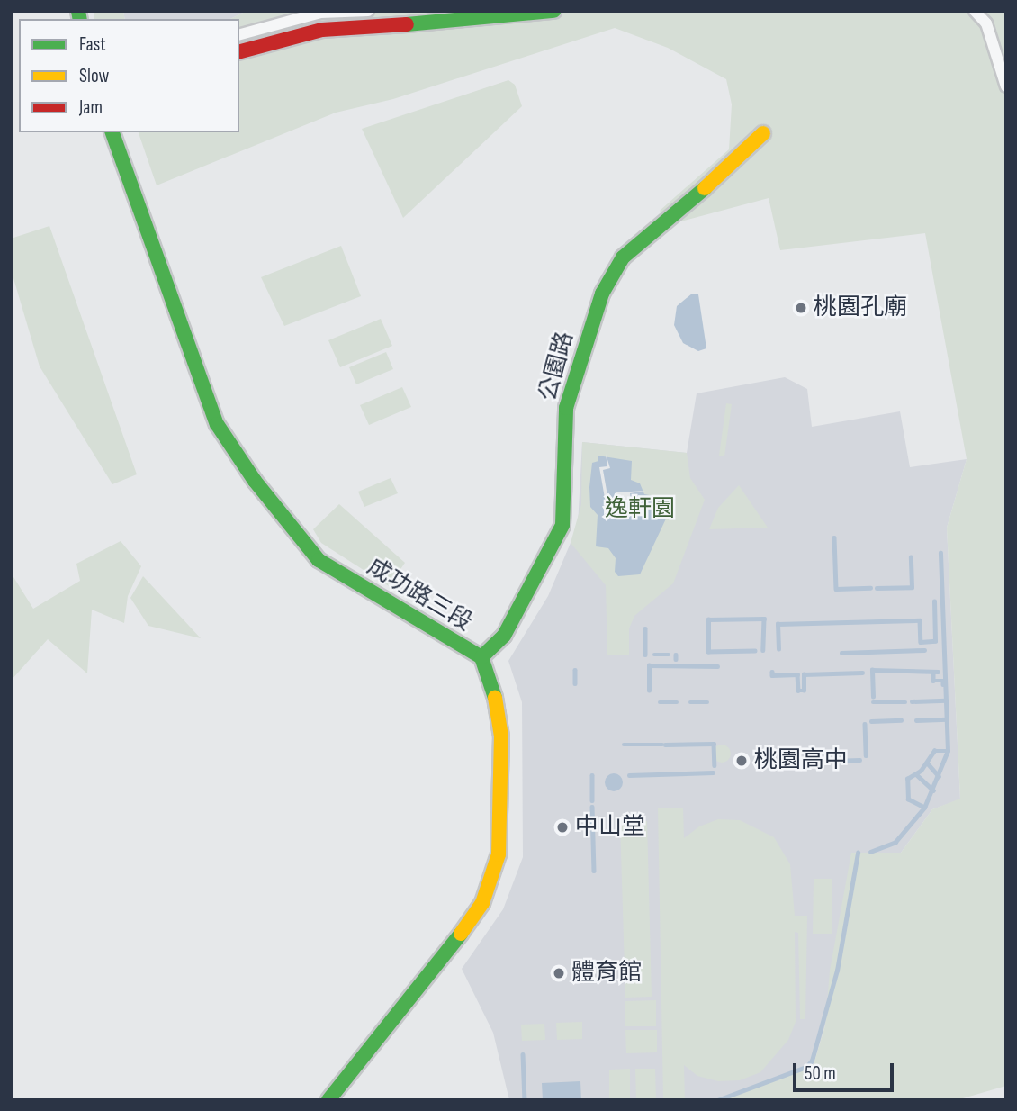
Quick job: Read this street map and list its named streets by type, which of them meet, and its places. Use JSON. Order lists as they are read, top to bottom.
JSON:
{
  "streets": {
    "street": ["公園路", "成功路三段"]
  },
  "crossings": [
    ["公園路", "成功路三段"]
  ],
  "parks": ["逸軒園"],
  "places": [
    "桃園孔廟",
    "桃園高中",
    "中山堂",
    "體育館"
  ],
  "legend": ["Fast", "Slow", "Jam"],
  "scale_bar": "50 m"
}
